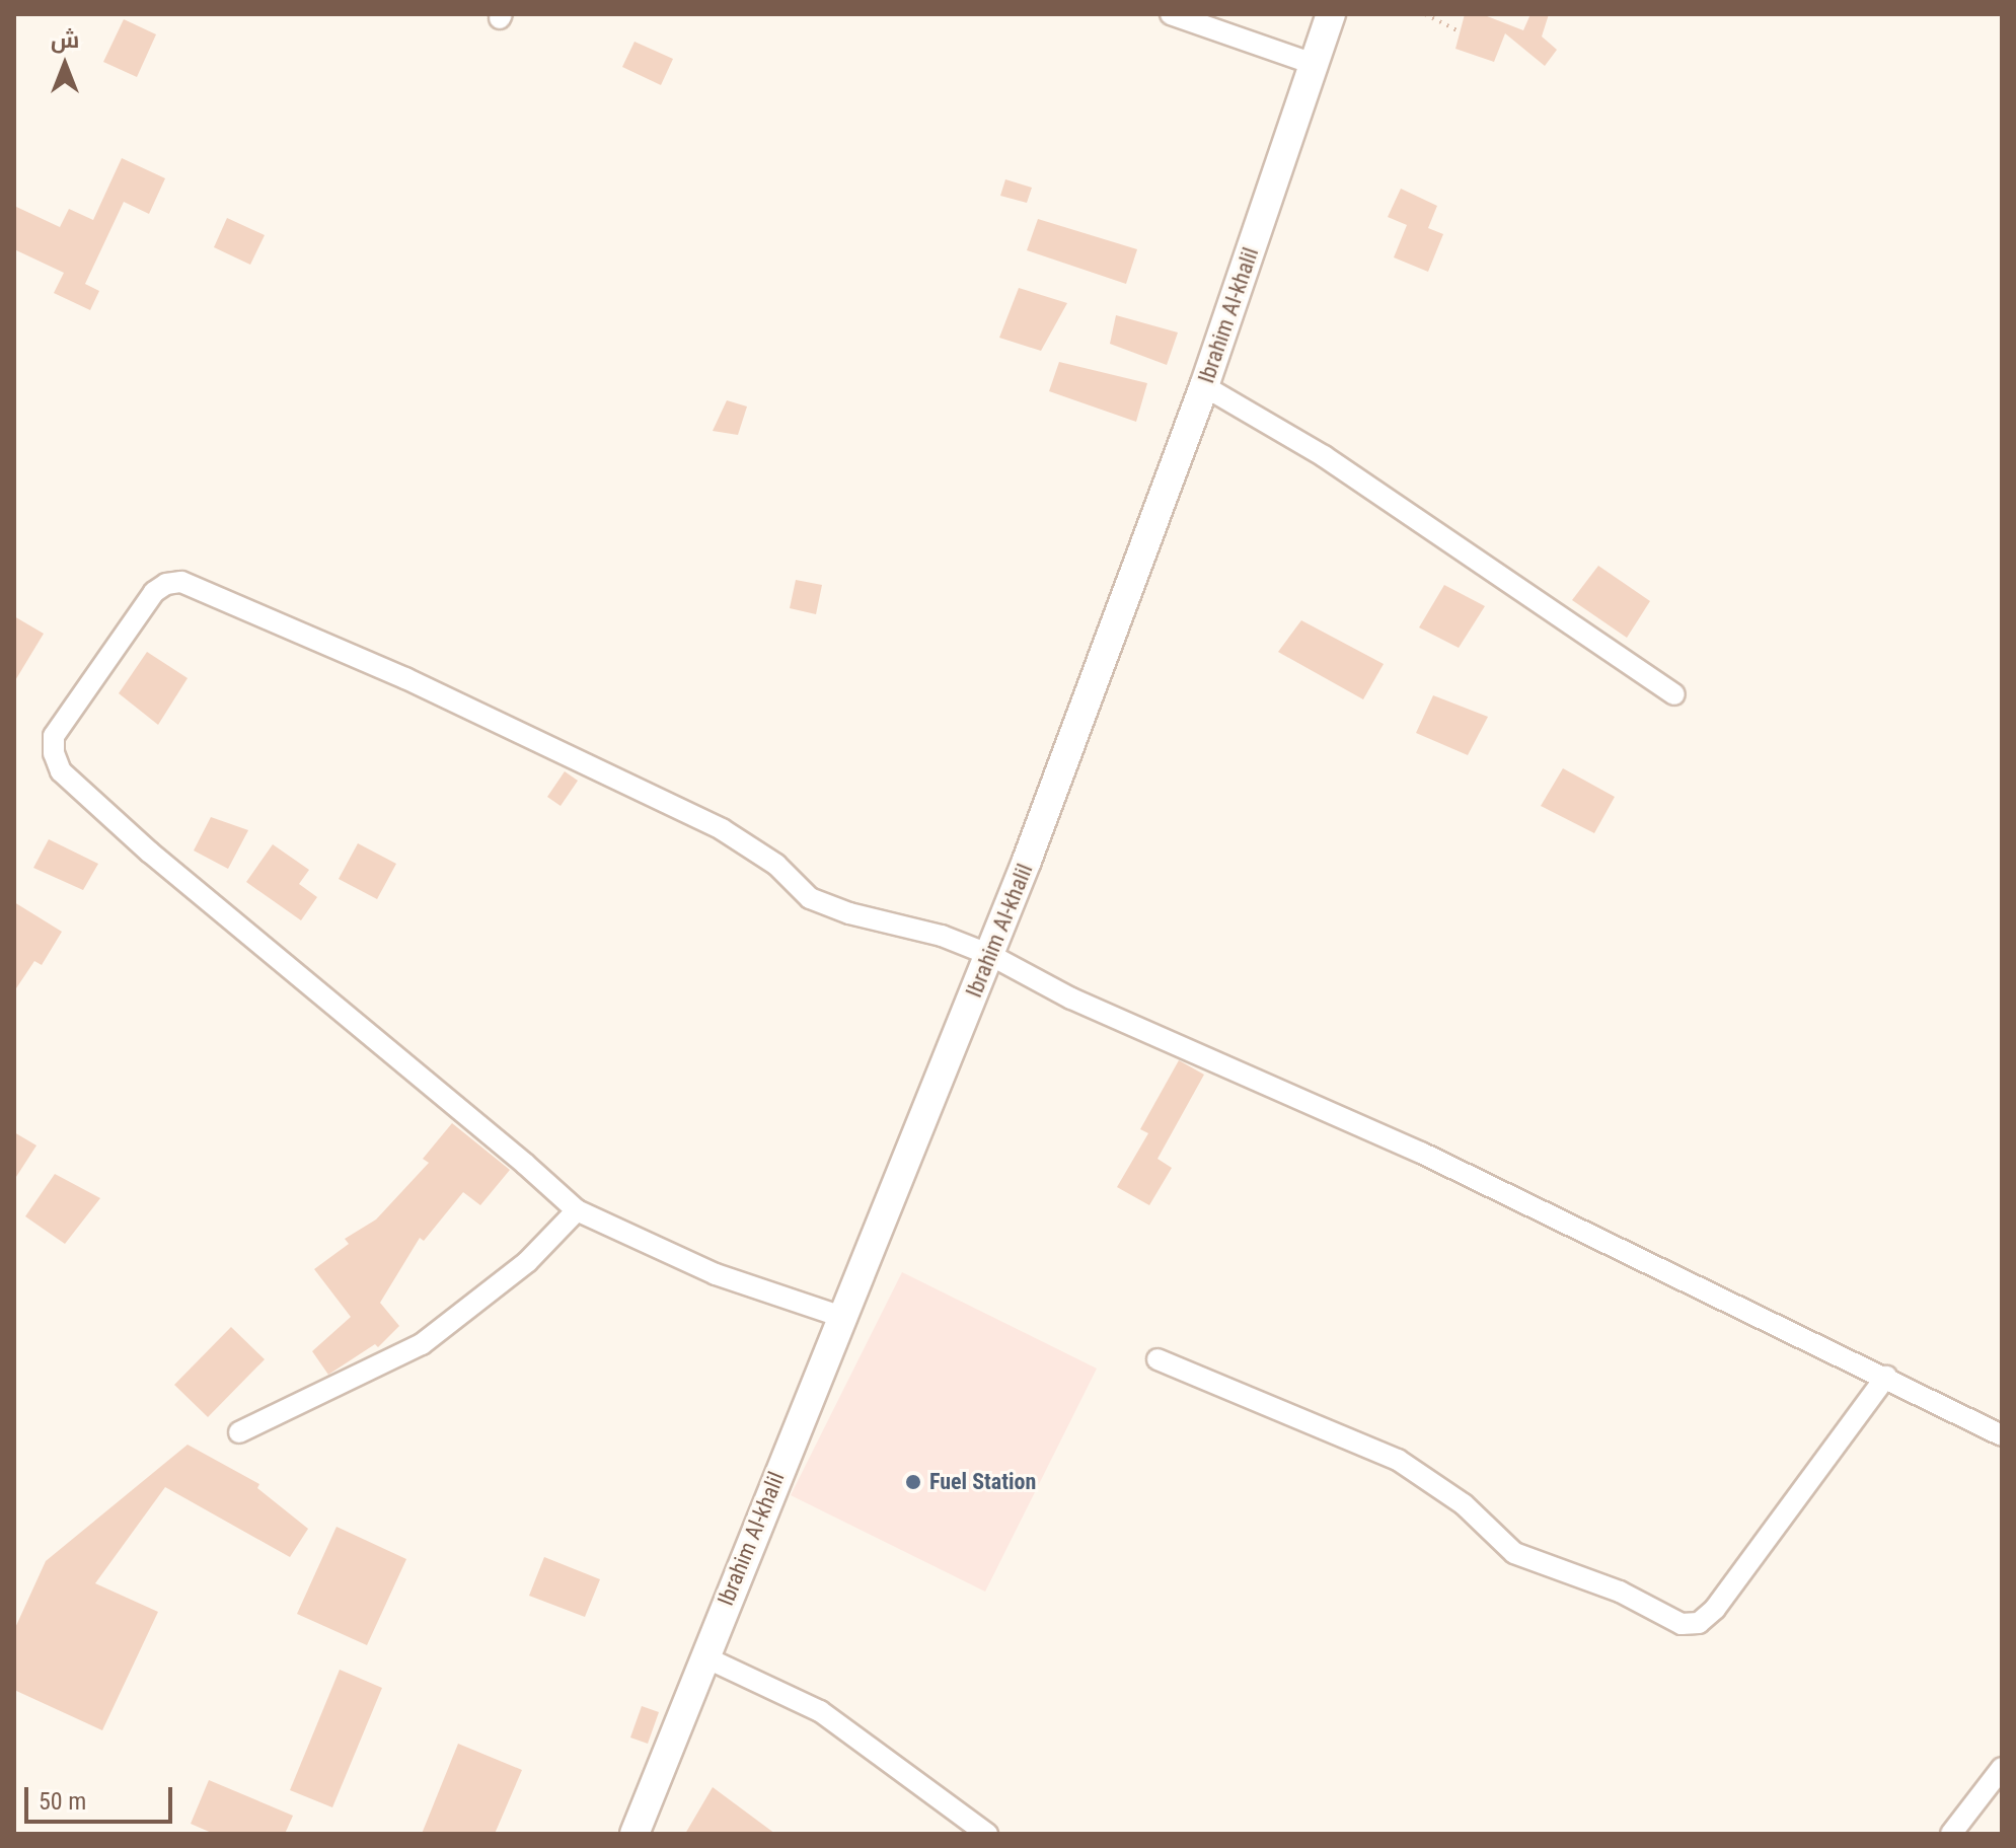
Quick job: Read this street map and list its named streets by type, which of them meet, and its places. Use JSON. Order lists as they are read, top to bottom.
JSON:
{
  "streets": {
    "street": ["Ibrahim Al-khalil"]
  },
  "places": ["Fuel Station"],
  "scale_bar": "50 m",
  "north": "top"
}
